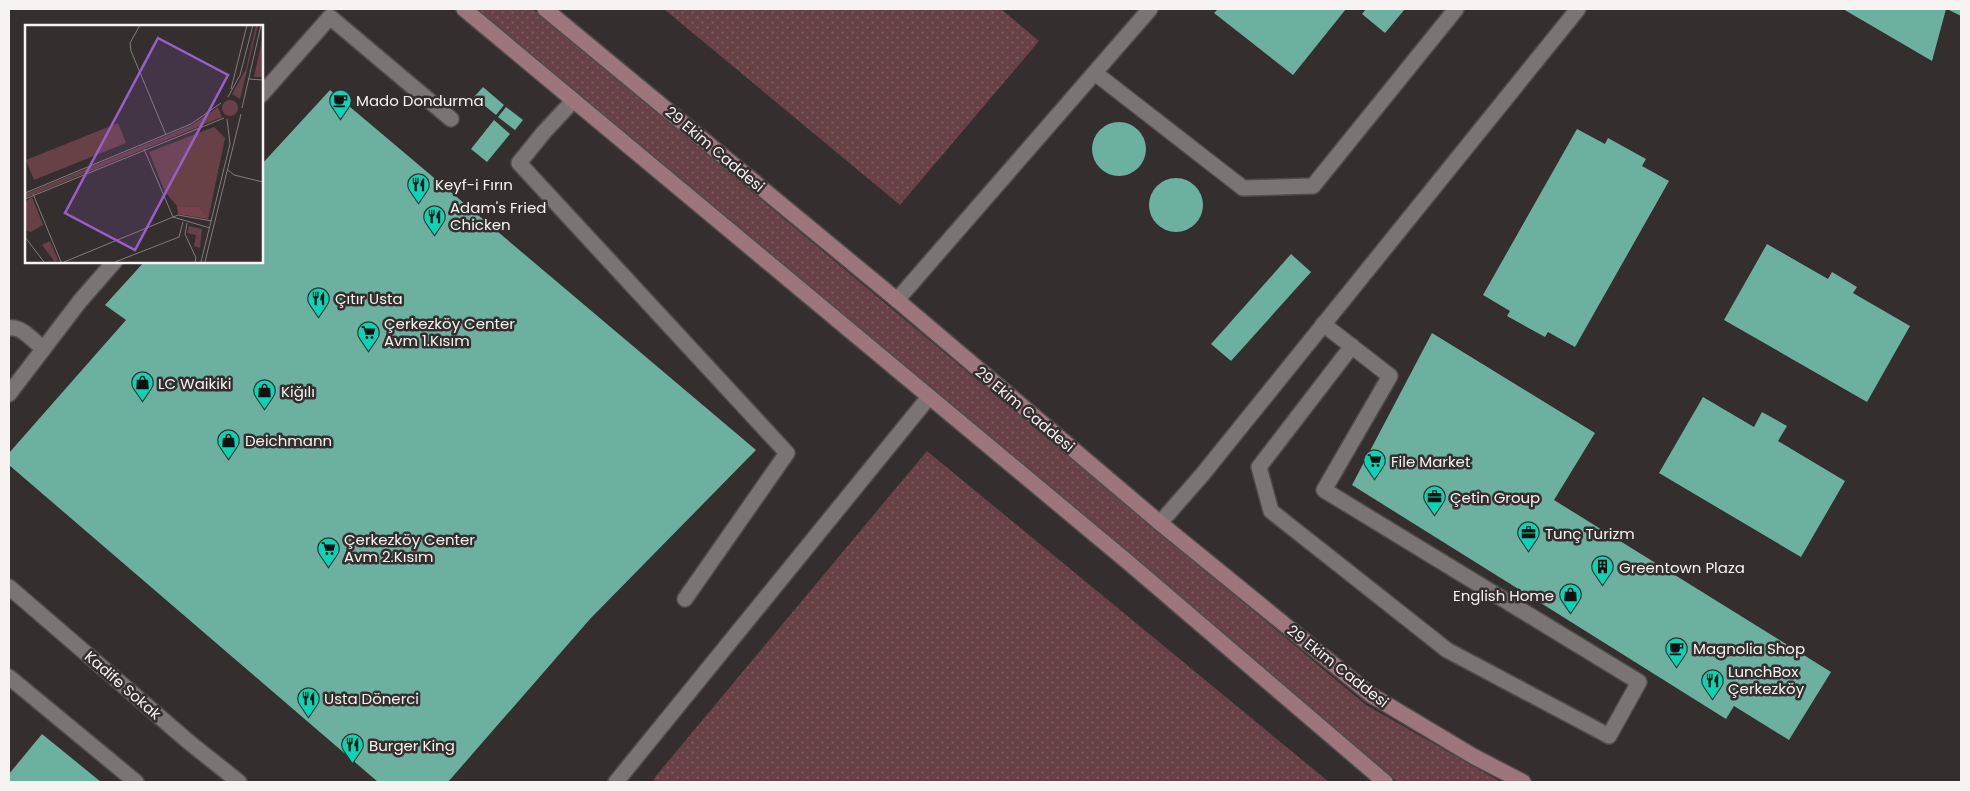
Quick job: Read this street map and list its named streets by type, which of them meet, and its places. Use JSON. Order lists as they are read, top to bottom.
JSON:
{
  "streets": {
    "main road": ["29 Ekim Caddesi"],
    "street": ["Kadife Sokak"]
  },
  "places": {
    "cafe": ["Mado Dondurma", "Magnolia Shop"],
    "restaurant": [
      "Keyf-i Fırın",
      "Adam's Fried Chicken",
      "Çıtır Usta",
      "LunchBox Çerkezköy",
      "Usta Dönerci",
      "Burger King"
    ],
    "supermarket": ["Çerkezköy Center Avm 1.Kısım", "File Market", "Çerkezköy Center Avm 2.Kısım"],
    "shop": [
      "LC Waikiki",
      "Kiğılı",
      "Deichmann",
      "English Home"
    ],
    "office": ["Çetin Group", "Tunç Turizm"],
    "building": ["Greentown Plaza"]
  }
}
